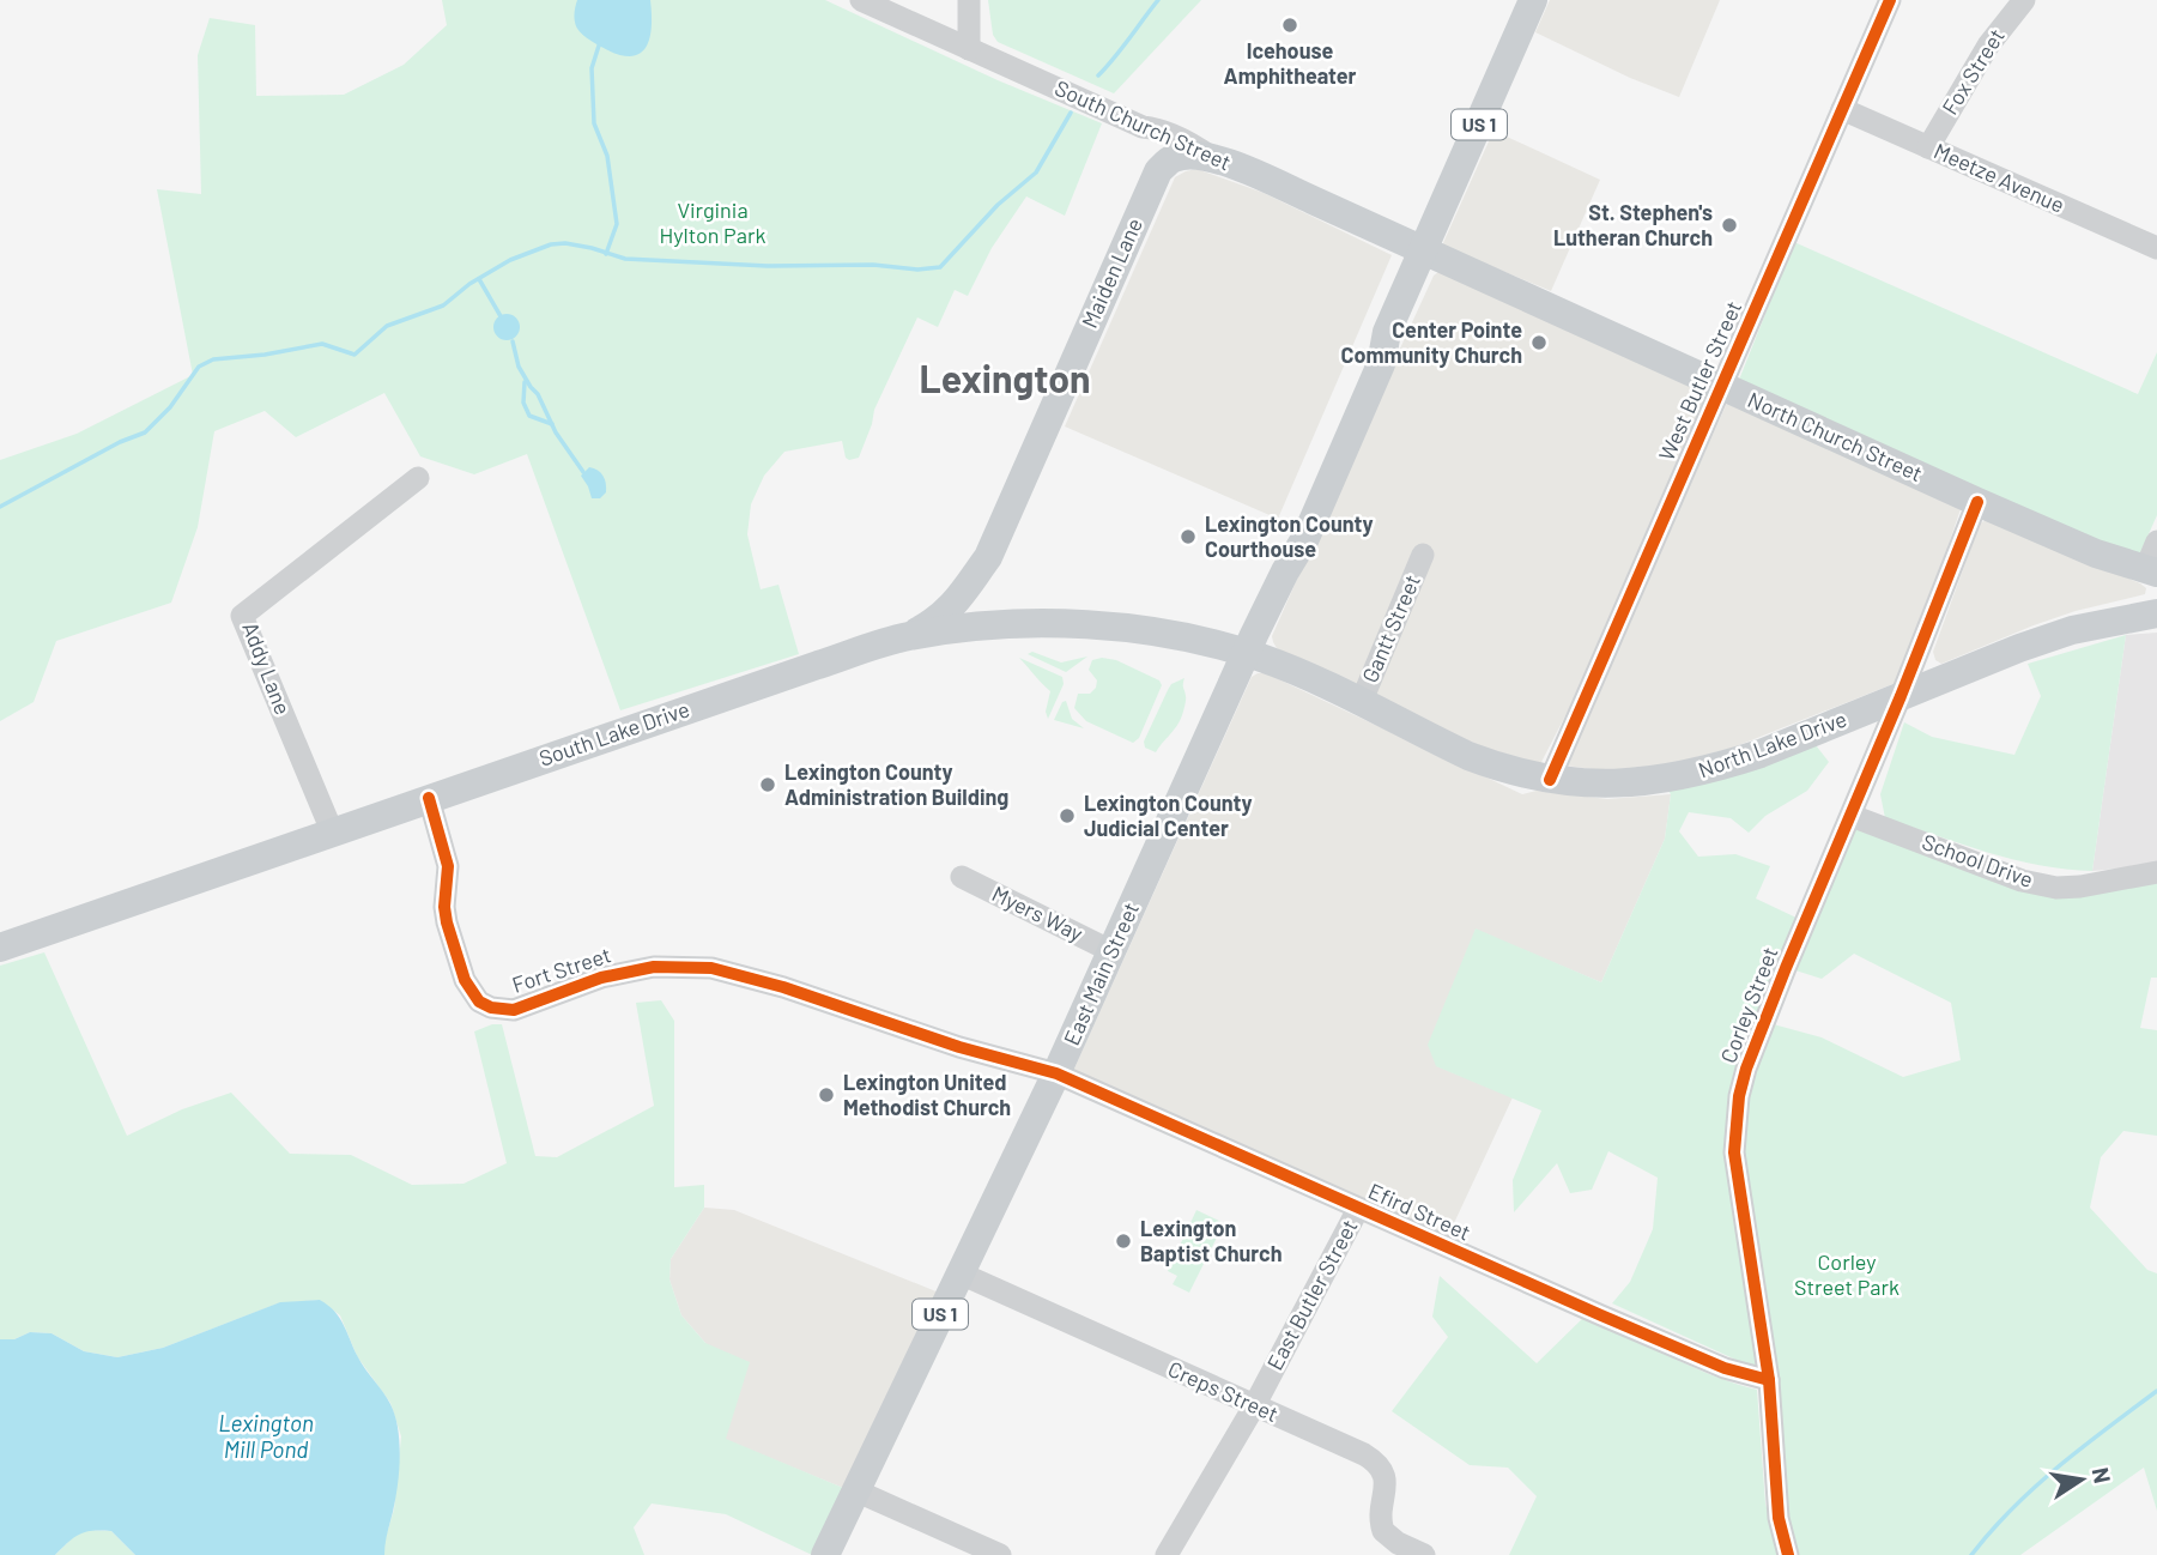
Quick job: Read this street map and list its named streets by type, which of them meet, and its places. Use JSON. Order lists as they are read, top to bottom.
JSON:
{
  "streets": {
    "main road": [
      "US 1",
      "South Church Street",
      "Maiden Lane",
      "North Church Street",
      "South Lake Drive",
      "North Lake Drive",
      "East Main Street"
    ],
    "street": [
      "Fox Street",
      "Meetze Avenue",
      "West Butler Street",
      "Gantt Street",
      "Addy Lane",
      "School Drive",
      "Myers Way",
      "Fort Street",
      "Corley Street",
      "Efird Street",
      "East Butler Street",
      "Creps Street"
    ]
  },
  "crossings": [
    ["Fox Street", "Meetze Avenue"],
    ["US 1", "South Church Street"],
    ["US 1", "North Church Street"],
    ["US 1", "East Main Street"],
    ["South Church Street", "North Church Street"],
    ["South Church Street", "East Main Street"],
    ["Meetze Avenue", "West Butler Street"],
    ["Maiden Lane", "South Lake Drive"],
    ["West Butler Street", "North Church Street"],
    ["West Butler Street", "North Lake Drive"],
    ["North Church Street", "East Main Street"],
    ["North Church Street", "Corley Street"],
    ["Gantt Street", "North Lake Drive"],
    ["Addy Lane", "South Lake Drive"],
    ["South Lake Drive", "North Lake Drive"],
    ["South Lake Drive", "Fort Street"],
    ["South Lake Drive", "East Main Street"],
    ["North Lake Drive", "East Main Street"],
    ["North Lake Drive", "Corley Street"],
    ["School Drive", "Corley Street"],
    ["Myers Way", "East Main Street"],
    ["Fort Street", "East Main Street"],
    ["Fort Street", "Efird Street"],
    ["East Main Street", "Efird Street"],
    ["East Main Street", "Creps Street"],
    ["Corley Street", "Efird Street"],
    ["Efird Street", "East Butler Street"],
    ["East Butler Street", "Creps Street"]
  ],
  "districts": ["Lexington"],
  "water": ["Lexington Mill Pond"],
  "parks": ["Virginia Hylton Park", "Corley Street Park"],
  "places": [
    "Icehouse Amphitheater",
    "St. Stephen's Lutheran Church",
    "Center Pointe Community Church",
    "Lexington County Courthouse",
    "Lexington County Administration Building",
    "Lexington County Judicial Center",
    "Lexington United Methodist Church",
    "Lexington Baptist Church"
  ],
  "north": "right"
}
